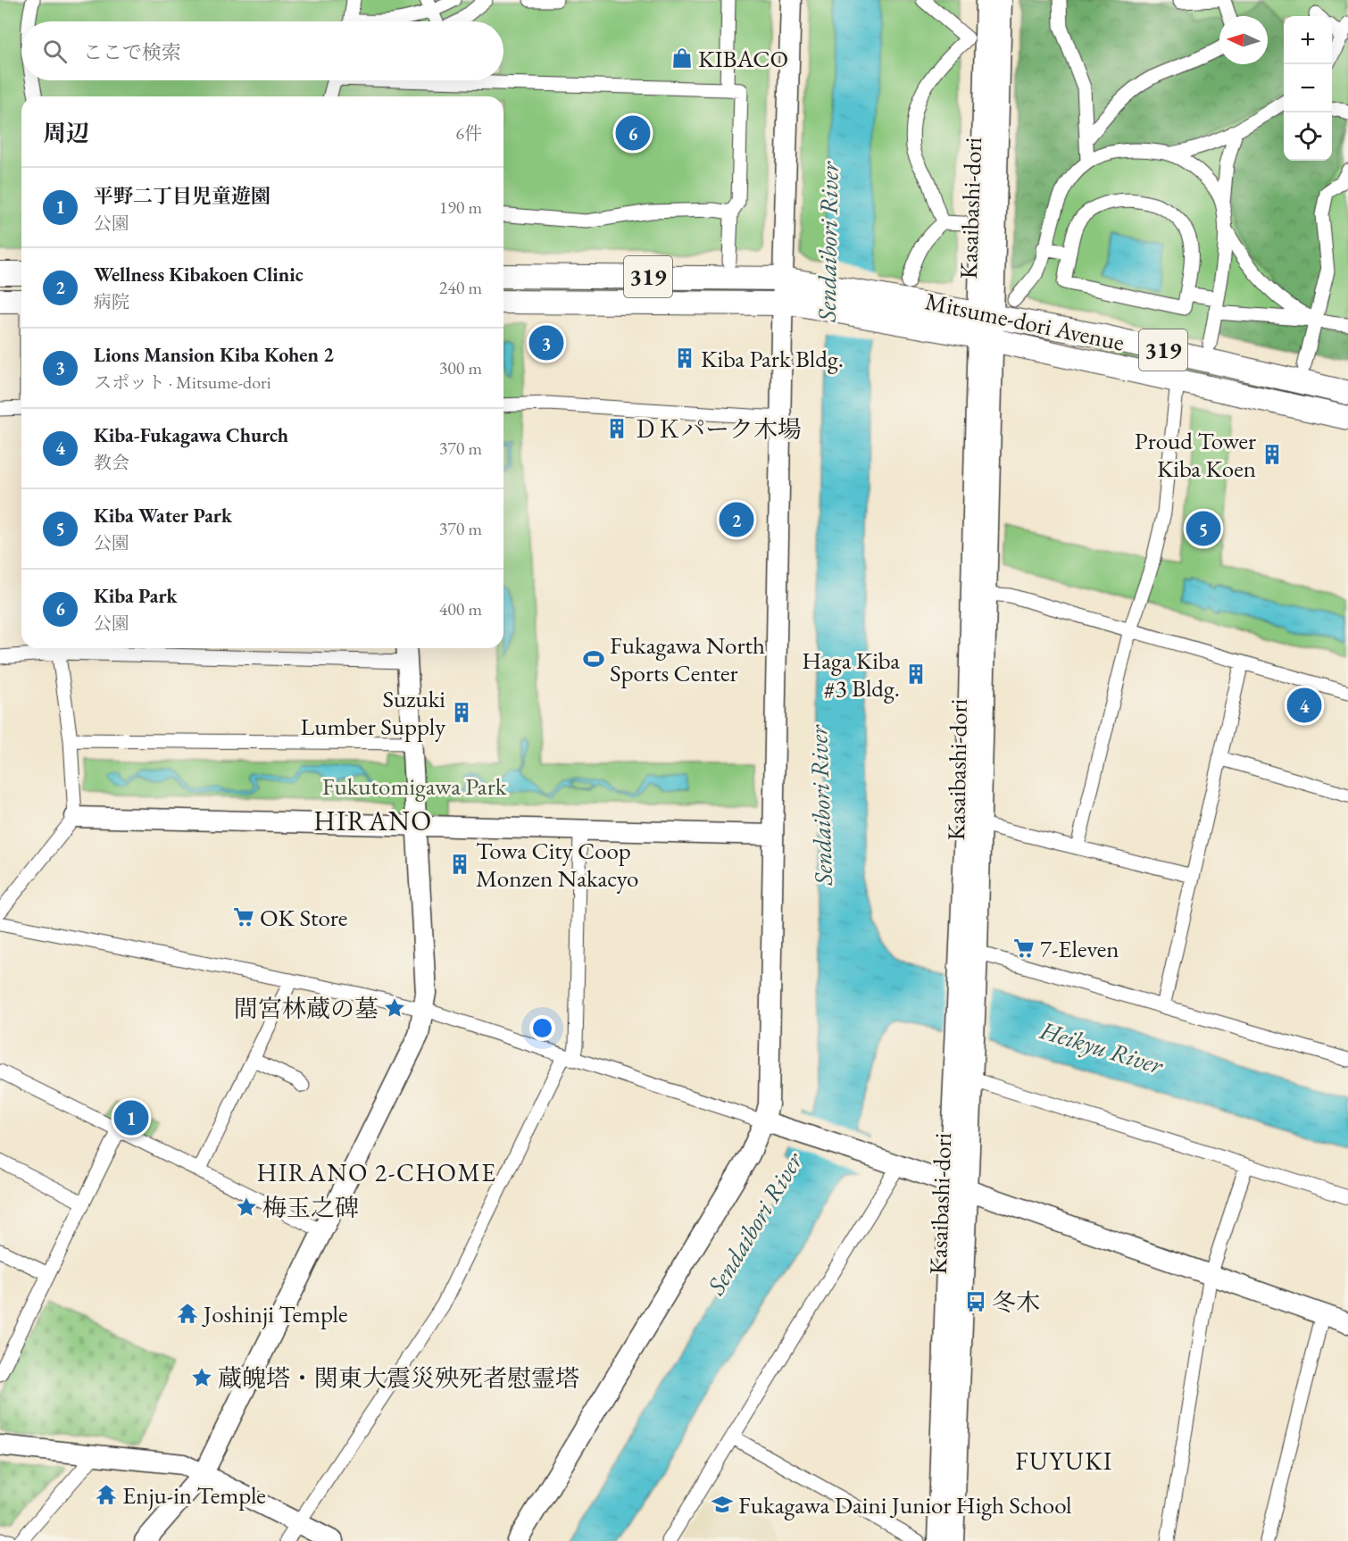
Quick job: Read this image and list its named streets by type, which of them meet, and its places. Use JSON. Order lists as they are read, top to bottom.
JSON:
{
  "streets": {
    "main road": ["319", "Mitsume-dori Avenue"],
    "street": ["Kasaibashi-dori"]
  },
  "crossings": [
    ["Kasaibashi-dori", "Mitsume-dori Avenue"],
    ["319", "Mitsume-dori Avenue"]
  ],
  "districts": ["HIRANO", "HIRANO 2-CHOME", "FUYUKI"],
  "water": ["Sendaibori River", "Heikyu River"],
  "parks": ["Fukutomigawa Park"],
  "places": {
    "shop": ["KIBACO"],
    "building": [
      "Kiba Park Bldg.",
      "ＤＫパーク木場",
      "Proud Tower Kiba Koen",
      "Haga Kiba #3 Bldg.",
      "Suzuki Lumber Supply",
      "Towa City Coop Monzen Nakacyo"
    ],
    "sports": ["Fukagawa North Sports Center"],
    "supermarket": ["OK Store", "7-Eleven"],
    "place": ["間宮林蔵の墓", "梅玉之碑", "蔵魄塔・関東大震災殃死者慰霊塔"],
    "bus stop": ["冬木"],
    "temple": ["Joshinji Temple", "Enju-in Temple"],
    "school or university": ["Fukagawa Daini Junior High School"]
  },
  "north": "left",
  "page": {
    "map_buttons": ["+", "−"],
    "search": "ここで検索",
    "heading": ["周辺", "6件"],
    "pins": [
      "6",
      "3",
      "2",
      "5",
      "4",
      "1"
    ],
    "list": [
      {
        "mark": "1",
        "name": "平野二丁目児童遊園",
        "note": "公園",
        "value": "190 m"
      },
      {
        "mark": "2",
        "name": "Wellness Kibakoen Clinic",
        "note": "病院",
        "value": "240 m"
      },
      {
        "mark": "3",
        "name": "Lions Mansion Kiba Kohen 2",
        "note": "スポット · Mitsume-dori",
        "value": "300 m"
      },
      {
        "mark": "4",
        "name": "Kiba-Fukagawa Church",
        "note": "教会",
        "value": "370 m"
      },
      {
        "mark": "5",
        "name": "Kiba Water Park",
        "note": "公園",
        "value": "370 m"
      },
      {
        "mark": "6",
        "name": "Kiba Park",
        "note": "公園",
        "value": "400 m"
      }
    ]
  }
}
